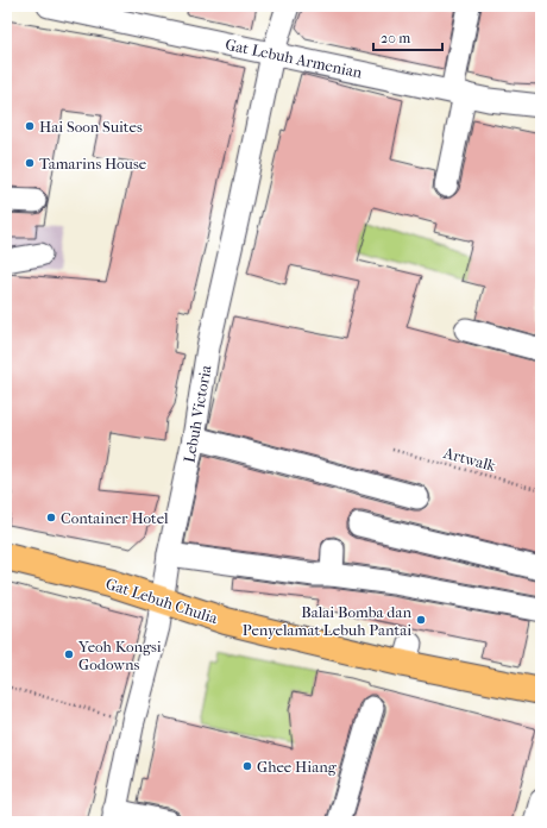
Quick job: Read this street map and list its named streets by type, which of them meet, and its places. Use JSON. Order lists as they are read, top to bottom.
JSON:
{
  "streets": {
    "main road": ["Gat Lebuh Chulia"],
    "street": ["Gat Lebuh Armenian", "Lebuh Victoria"],
    "path": ["Artwalk"]
  },
  "crossings": [
    ["Gat Lebuh Armenian", "Lebuh Victoria"],
    ["Lebuh Victoria", "Gat Lebuh Chulia"]
  ],
  "places": [
    "Hai Soon Suites",
    "Tamarins House",
    "Container Hotel",
    "Balai Bomba dan Penyelamat Lebuh Pantai",
    "Yeoh Kongsi Godowns",
    "Ghee Hiang"
  ],
  "scale_bar": "20 m"
}
